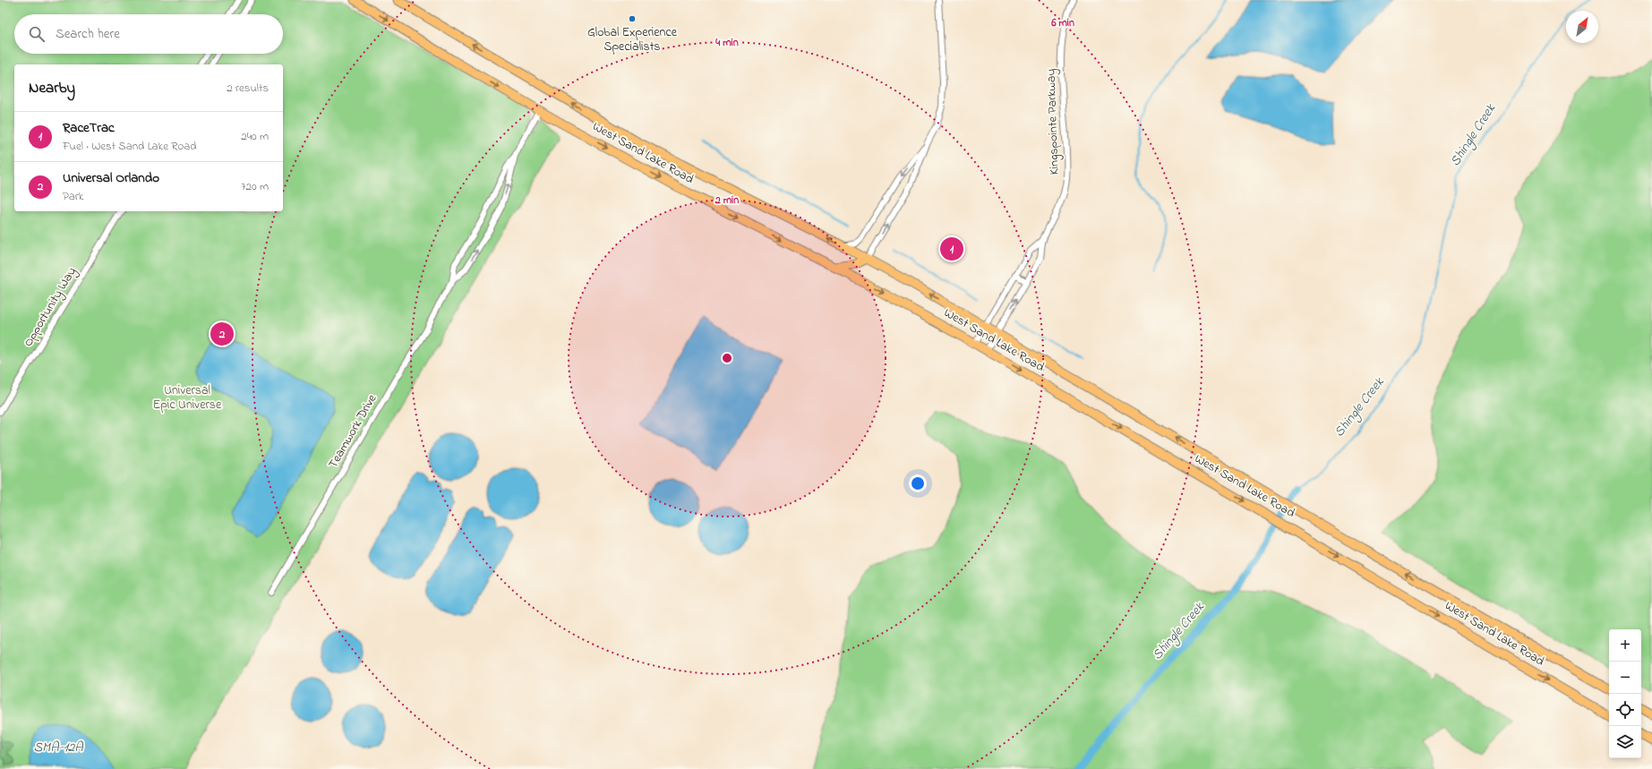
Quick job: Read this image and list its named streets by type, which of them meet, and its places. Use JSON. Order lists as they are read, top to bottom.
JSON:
{
  "streets": {
    "main road": ["West Sand Lake Road"],
    "street": ["Kingspointe Parkway", "Opportunity Way", "Teamwork Drive"]
  },
  "crossings": [
    ["Kingspointe Parkway", "West Sand Lake Road"],
    ["West Sand Lake Road", "Teamwork Drive"]
  ],
  "water": ["Shingle Creek", "SMA-12A"],
  "parks": ["Universal Epic Universe"],
  "places": ["Global Experience Specialists"],
  "north": "top right",
  "page": {
    "search": "Search here",
    "heading": ["Nearby", "2 results"],
    "list": [
      {
        "mark": "1",
        "name": "RaceTrac",
        "note": "Fuel · West Sand Lake Road",
        "value": "240 m"
      },
      {
        "mark": "2",
        "name": "Universal Orlando",
        "note": "Park",
        "value": "720 m"
      }
    ],
    "pins": ["1", "2"],
    "map_buttons": ["+", "−"]
  },
  "rings": ["6 min", "4 min", "2 min"]
}
